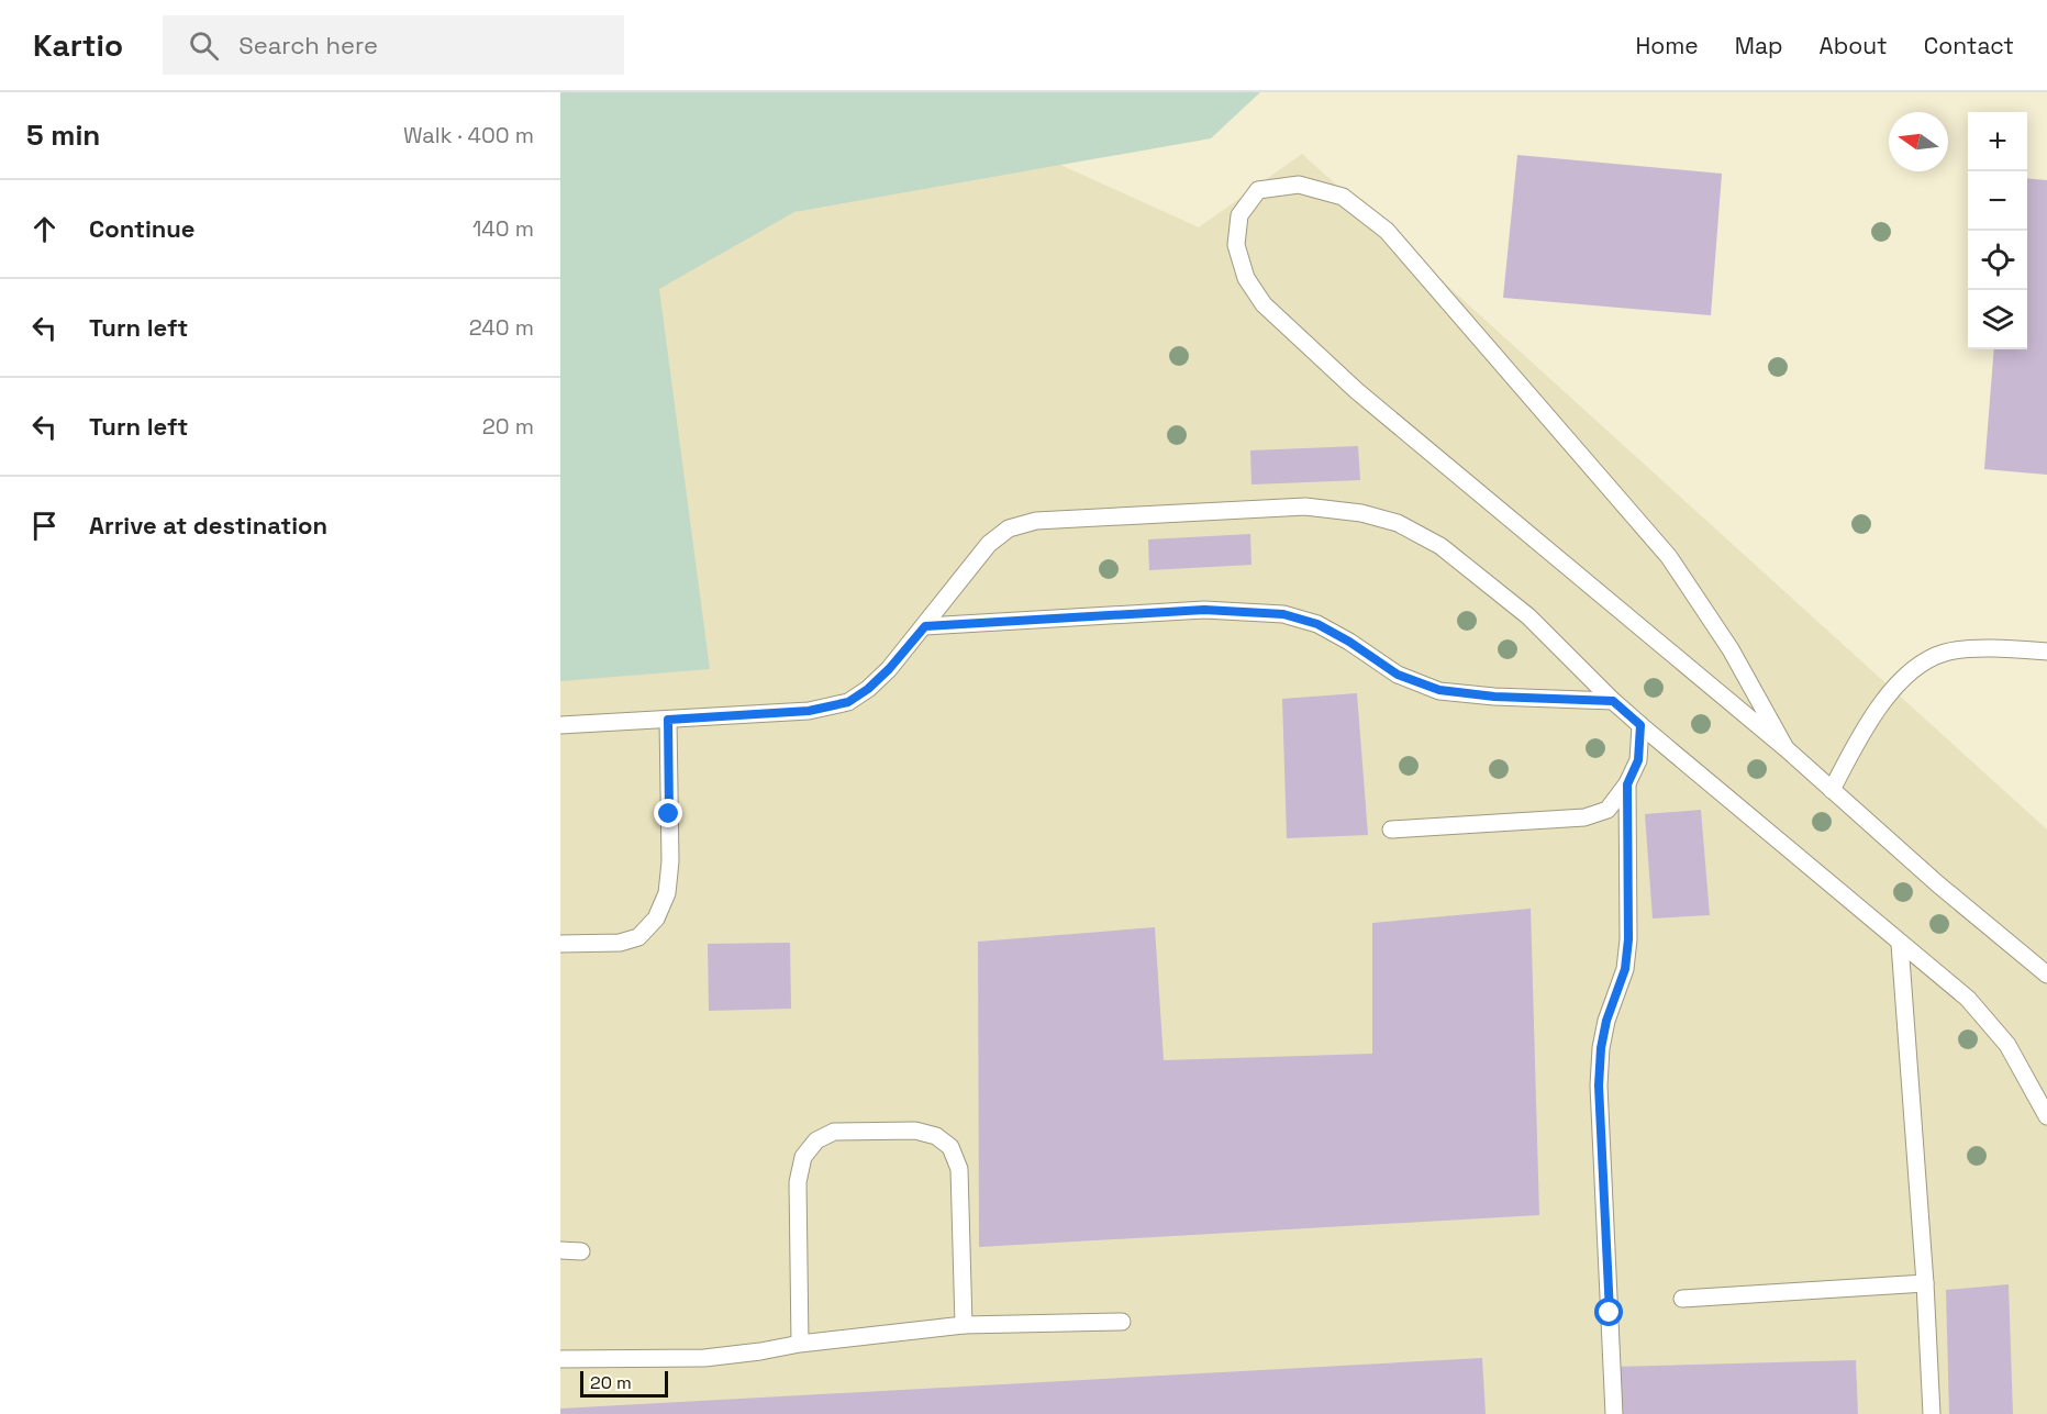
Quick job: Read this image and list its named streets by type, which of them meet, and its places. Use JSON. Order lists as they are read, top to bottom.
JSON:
{
  "scale_bar": "20 m",
  "north": "left",
  "page": {
    "header": "Kartio",
    "search": "Search here",
    "nav": [
      "Home",
      "Map",
      "About",
      "Contact"
    ],
    "heading": ["5 min", "Walk · 400 m"],
    "map_buttons": ["+", "−"],
    "list": [
      ["Continue", "140 m"],
      ["Turn left", "240 m"],
      ["Turn left", "20 m"],
      "Arrive at destination"
    ],
    "scale": "20 m"
  }
}
